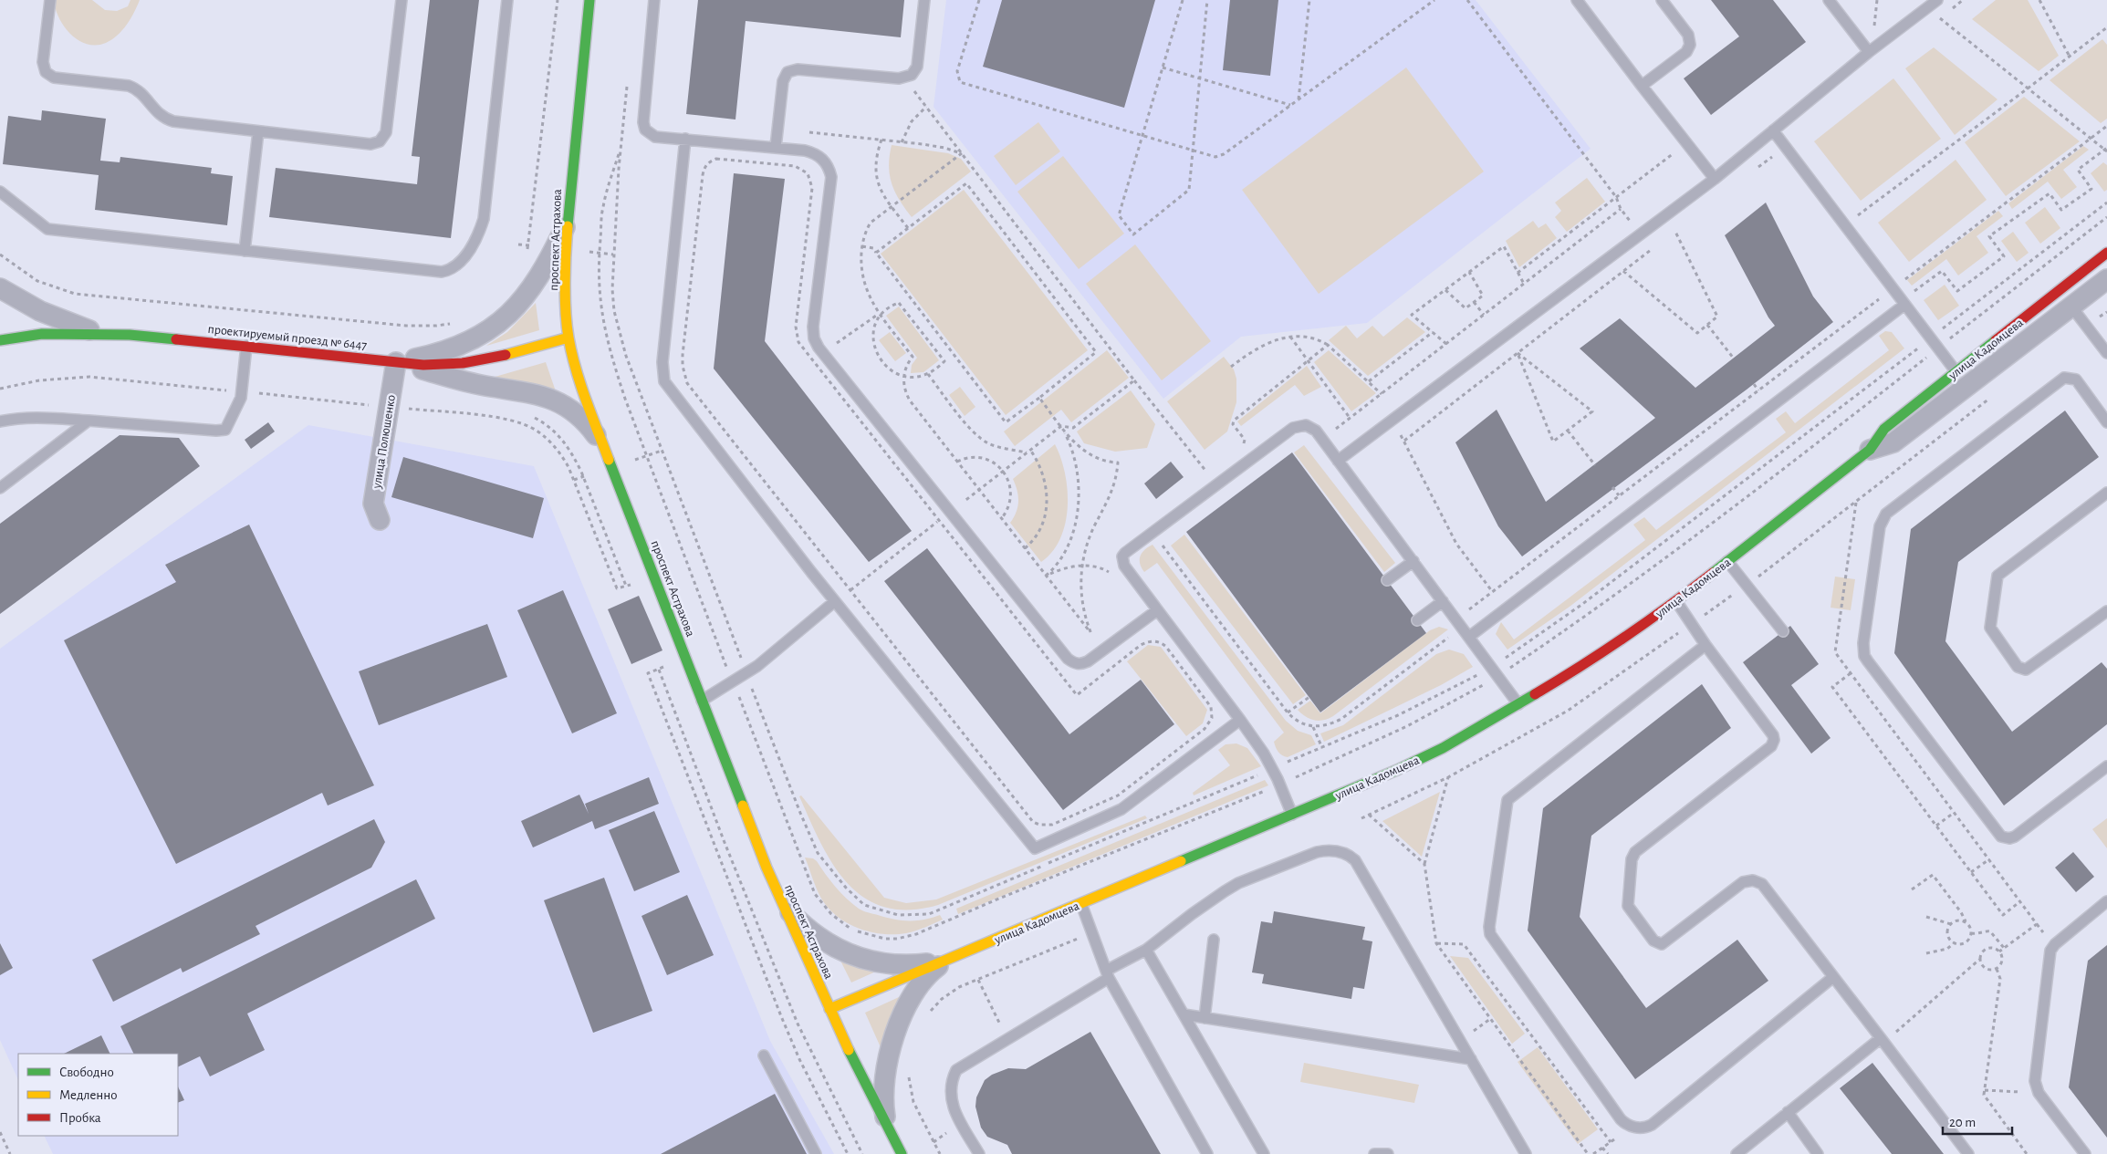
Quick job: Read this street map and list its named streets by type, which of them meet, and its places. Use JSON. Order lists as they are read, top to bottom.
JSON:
{
  "streets": {
    "street": [
      "проспект Астрахова",
      "проектируемый проезд № 6447",
      "улица Кадомцева",
      "улица Полюшенко"
    ]
  },
  "crossings": [
    ["проспект Астрахова", "проектируемый проезд № 6447"],
    ["проспект Астрахова", "улица Кадомцева"],
    ["проектируемый проезд № 6447", "улица Полюшенко"]
  ],
  "legend": ["Свободно", "Медленно", "Пробка"],
  "scale_bar": "20 m"
}
